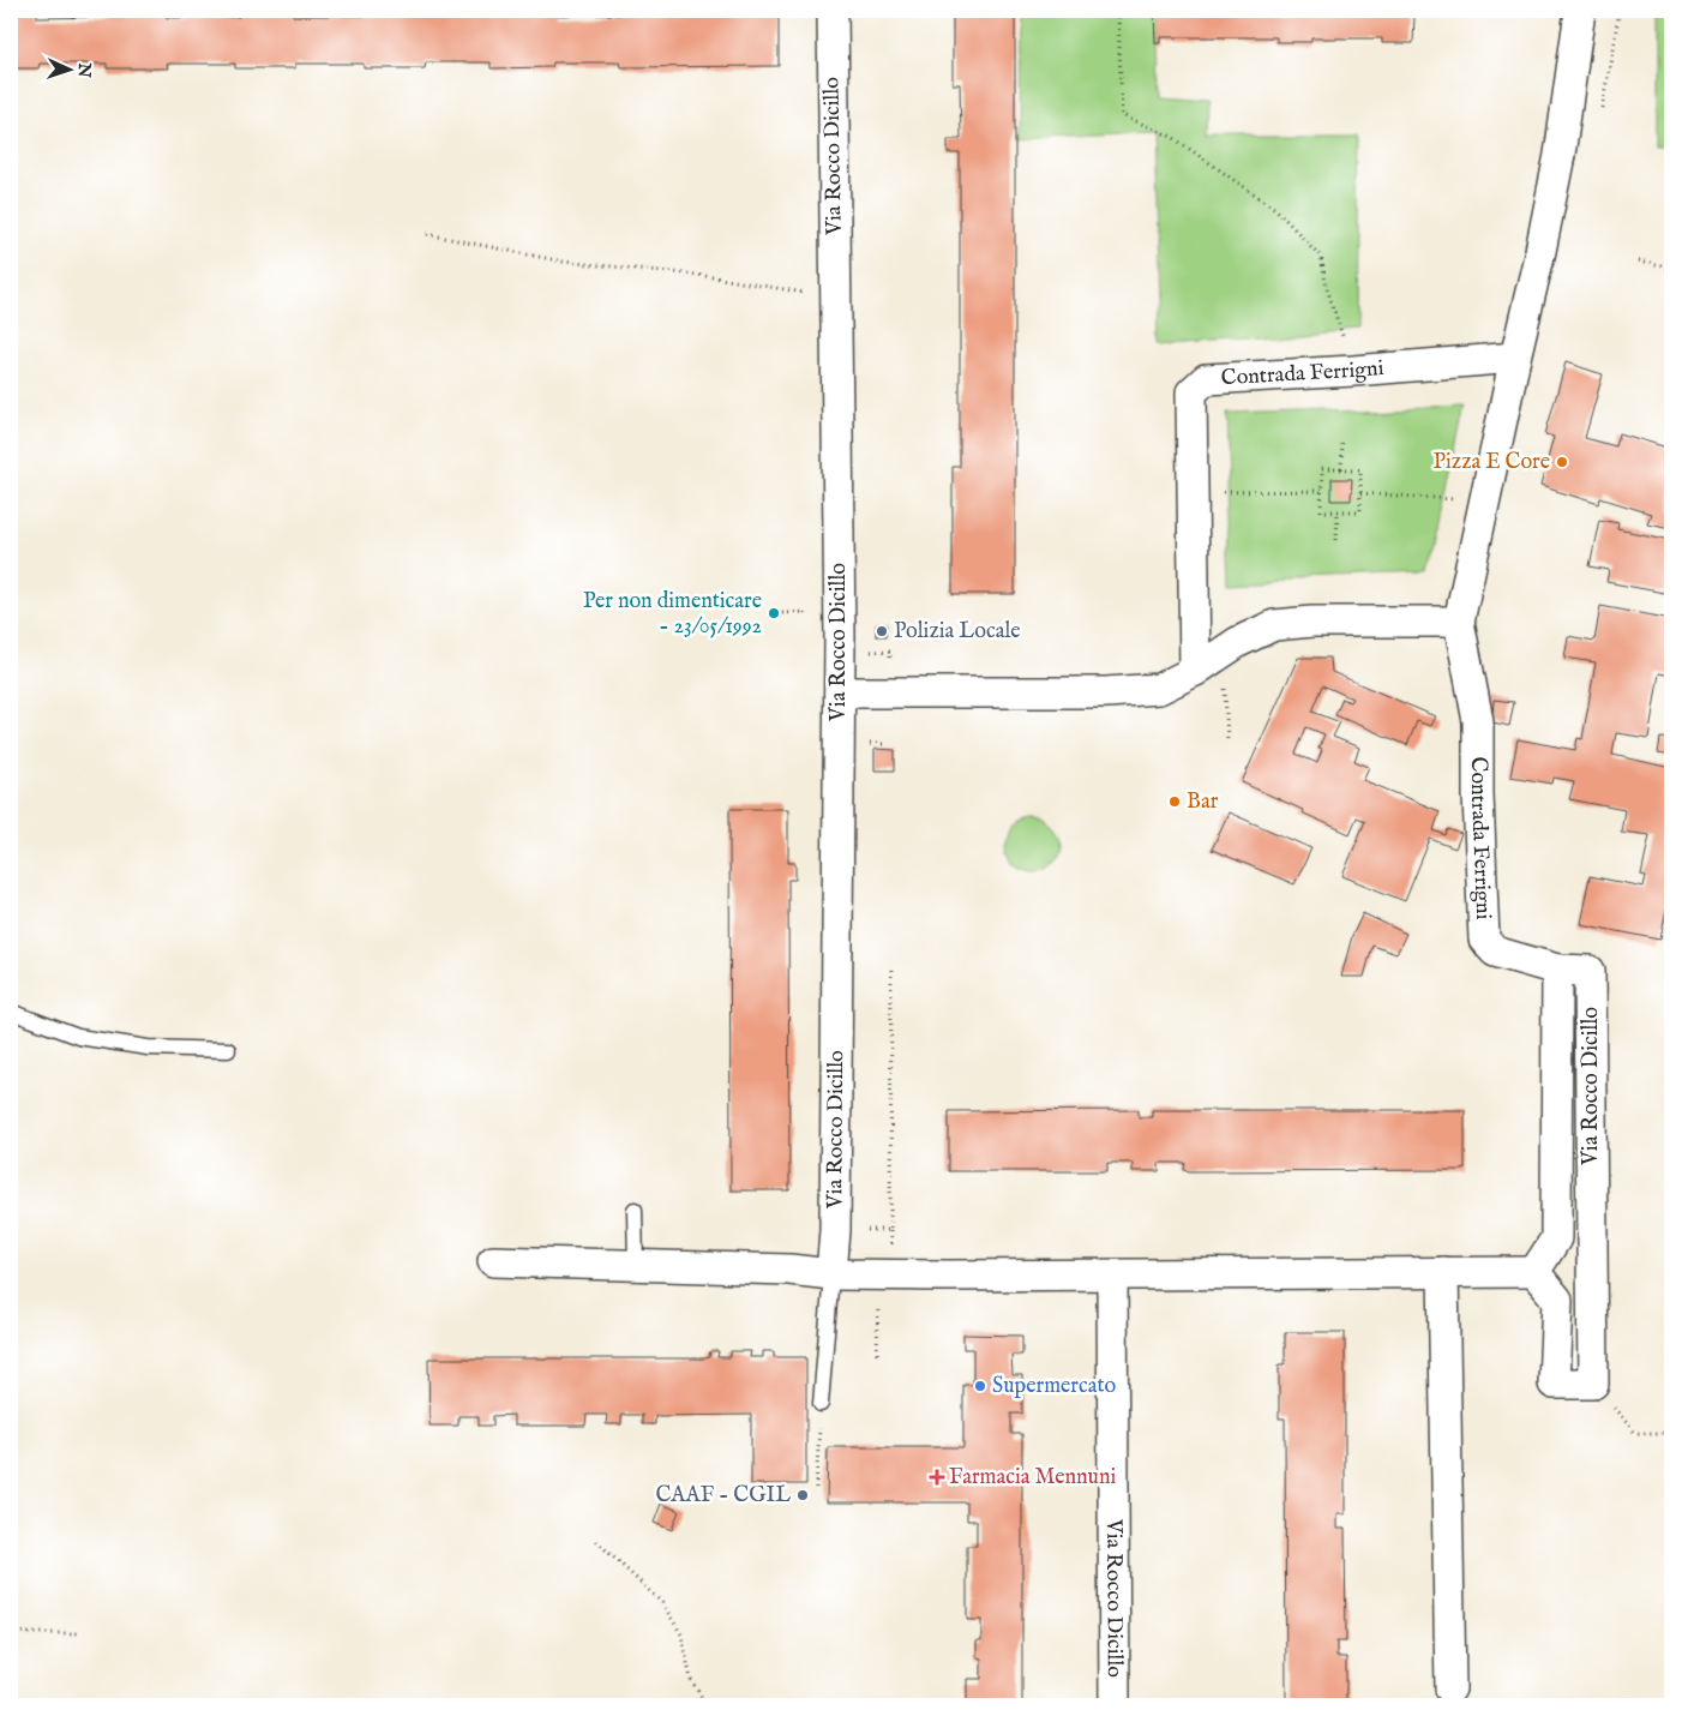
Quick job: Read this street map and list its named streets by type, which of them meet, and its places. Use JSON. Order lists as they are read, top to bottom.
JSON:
{
  "streets": {
    "street": ["Via Rocco Dicillo", "Contrada Ferrigni"]
  },
  "crossings": [
    ["Via Rocco Dicillo", "Contrada Ferrigni"]
  ],
  "places": {
    "other": [
      "Pizza E Core",
      "Per non dimenticare - 23/05/1992",
      "Polizia Locale",
      "Bar",
      "Supermercato",
      "CAAF - CGIL"
    ],
    "health": ["Farmacia Mennuni"]
  },
  "north": "right"
}
